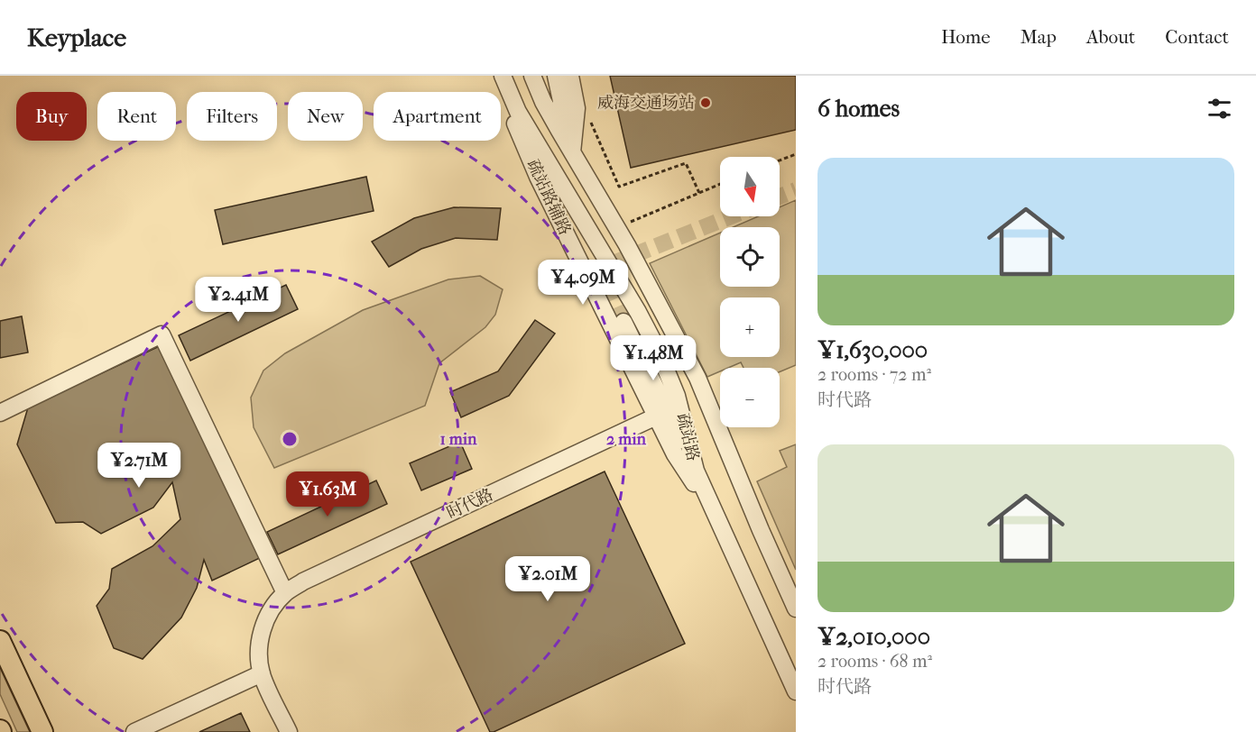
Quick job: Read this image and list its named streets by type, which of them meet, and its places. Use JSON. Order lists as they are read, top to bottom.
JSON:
{
  "streets": {
    "street": ["疏站路辅路", "疏站路", "时代路"]
  },
  "crossings": [
    ["疏站路辅路", "疏站路"],
    ["疏站路辅路", "时代路"]
  ],
  "places": ["威海交通场站"],
  "north": "bottom",
  "page": {
    "header": "Keyplace",
    "nav": [
      "Home",
      "Map",
      "About",
      "Contact"
    ],
    "heading": "6 homes",
    "chip": [
      "Buy",
      "Rent",
      "Filters",
      "New",
      "Apartment"
    ],
    "list": [
      {
        "name": "¥1,630,000",
        "note": "2 rooms · 72 m² · 时代路"
      },
      {
        "name": "¥2,010,000",
        "note": "2 rooms · 68 m² · 时代路"
      }
    ],
    "map_buttons": ["+", "−"],
    "price": [
      "¥4.09M",
      "¥2.41M",
      "¥1.48M",
      "¥2.71M",
      "¥1.63M",
      "¥2.01M"
    ]
  },
  "rings": ["1 min", "2 min"]
}
